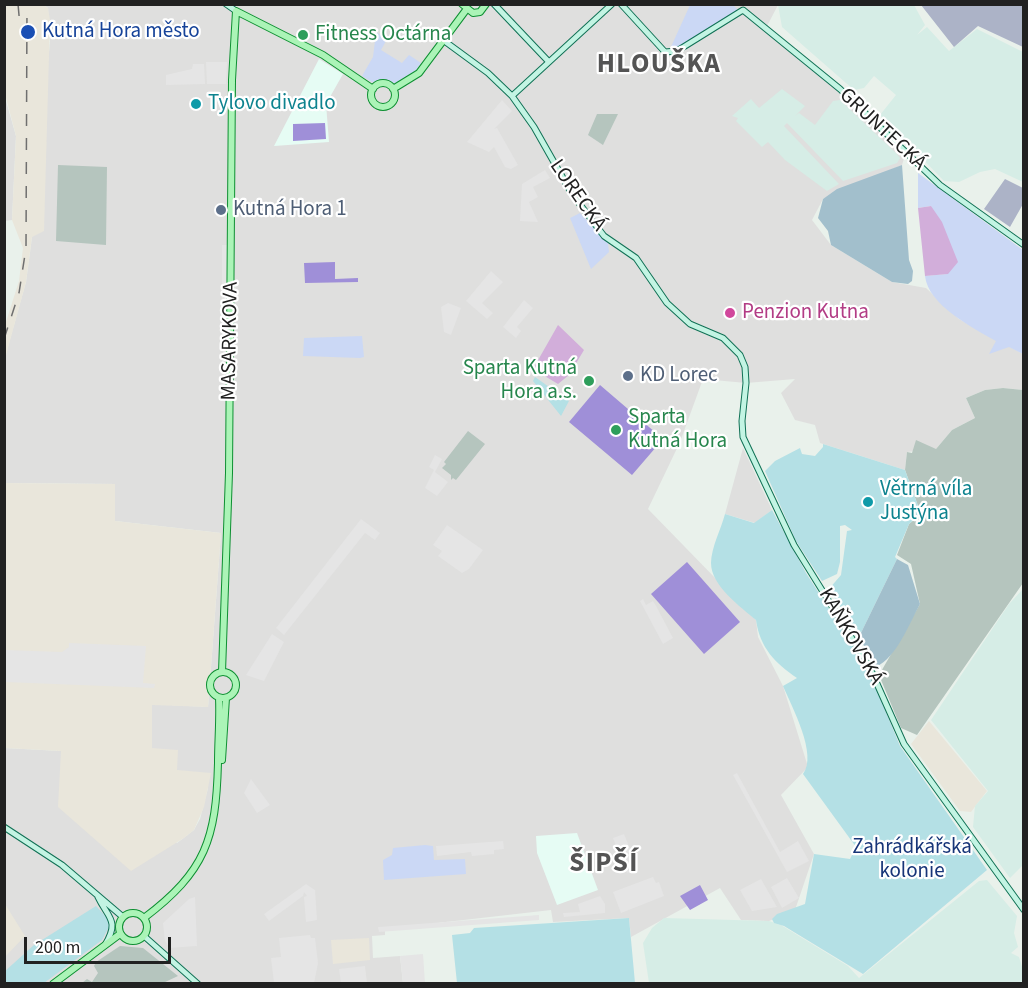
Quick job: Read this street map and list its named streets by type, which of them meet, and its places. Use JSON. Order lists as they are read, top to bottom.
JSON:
{
  "streets": {
    "main road": ["MASARYKOVA"],
    "street": ["GRUNTECKÁ", "LORECKÁ", "KAŇKOVSKÁ"]
  },
  "crossings": [
    ["LORECKÁ", "KAŇKOVSKÁ"]
  ],
  "districts": ["HLOUŠKA", "ŠIPŠÍ"],
  "parks": ["Zahrádkářská kolonie"],
  "places": [
    "Kutná Hora město",
    "Fitness Octárna",
    "Tylovo divadlo",
    "Kutná Hora 1",
    "Penzion Kutna",
    "KD Lorec",
    "Sparta Kutná Hora a.s.",
    "Sparta Kutná Hora",
    "Větrná víla Justýna"
  ],
  "scale_bar": "200 m"
}
